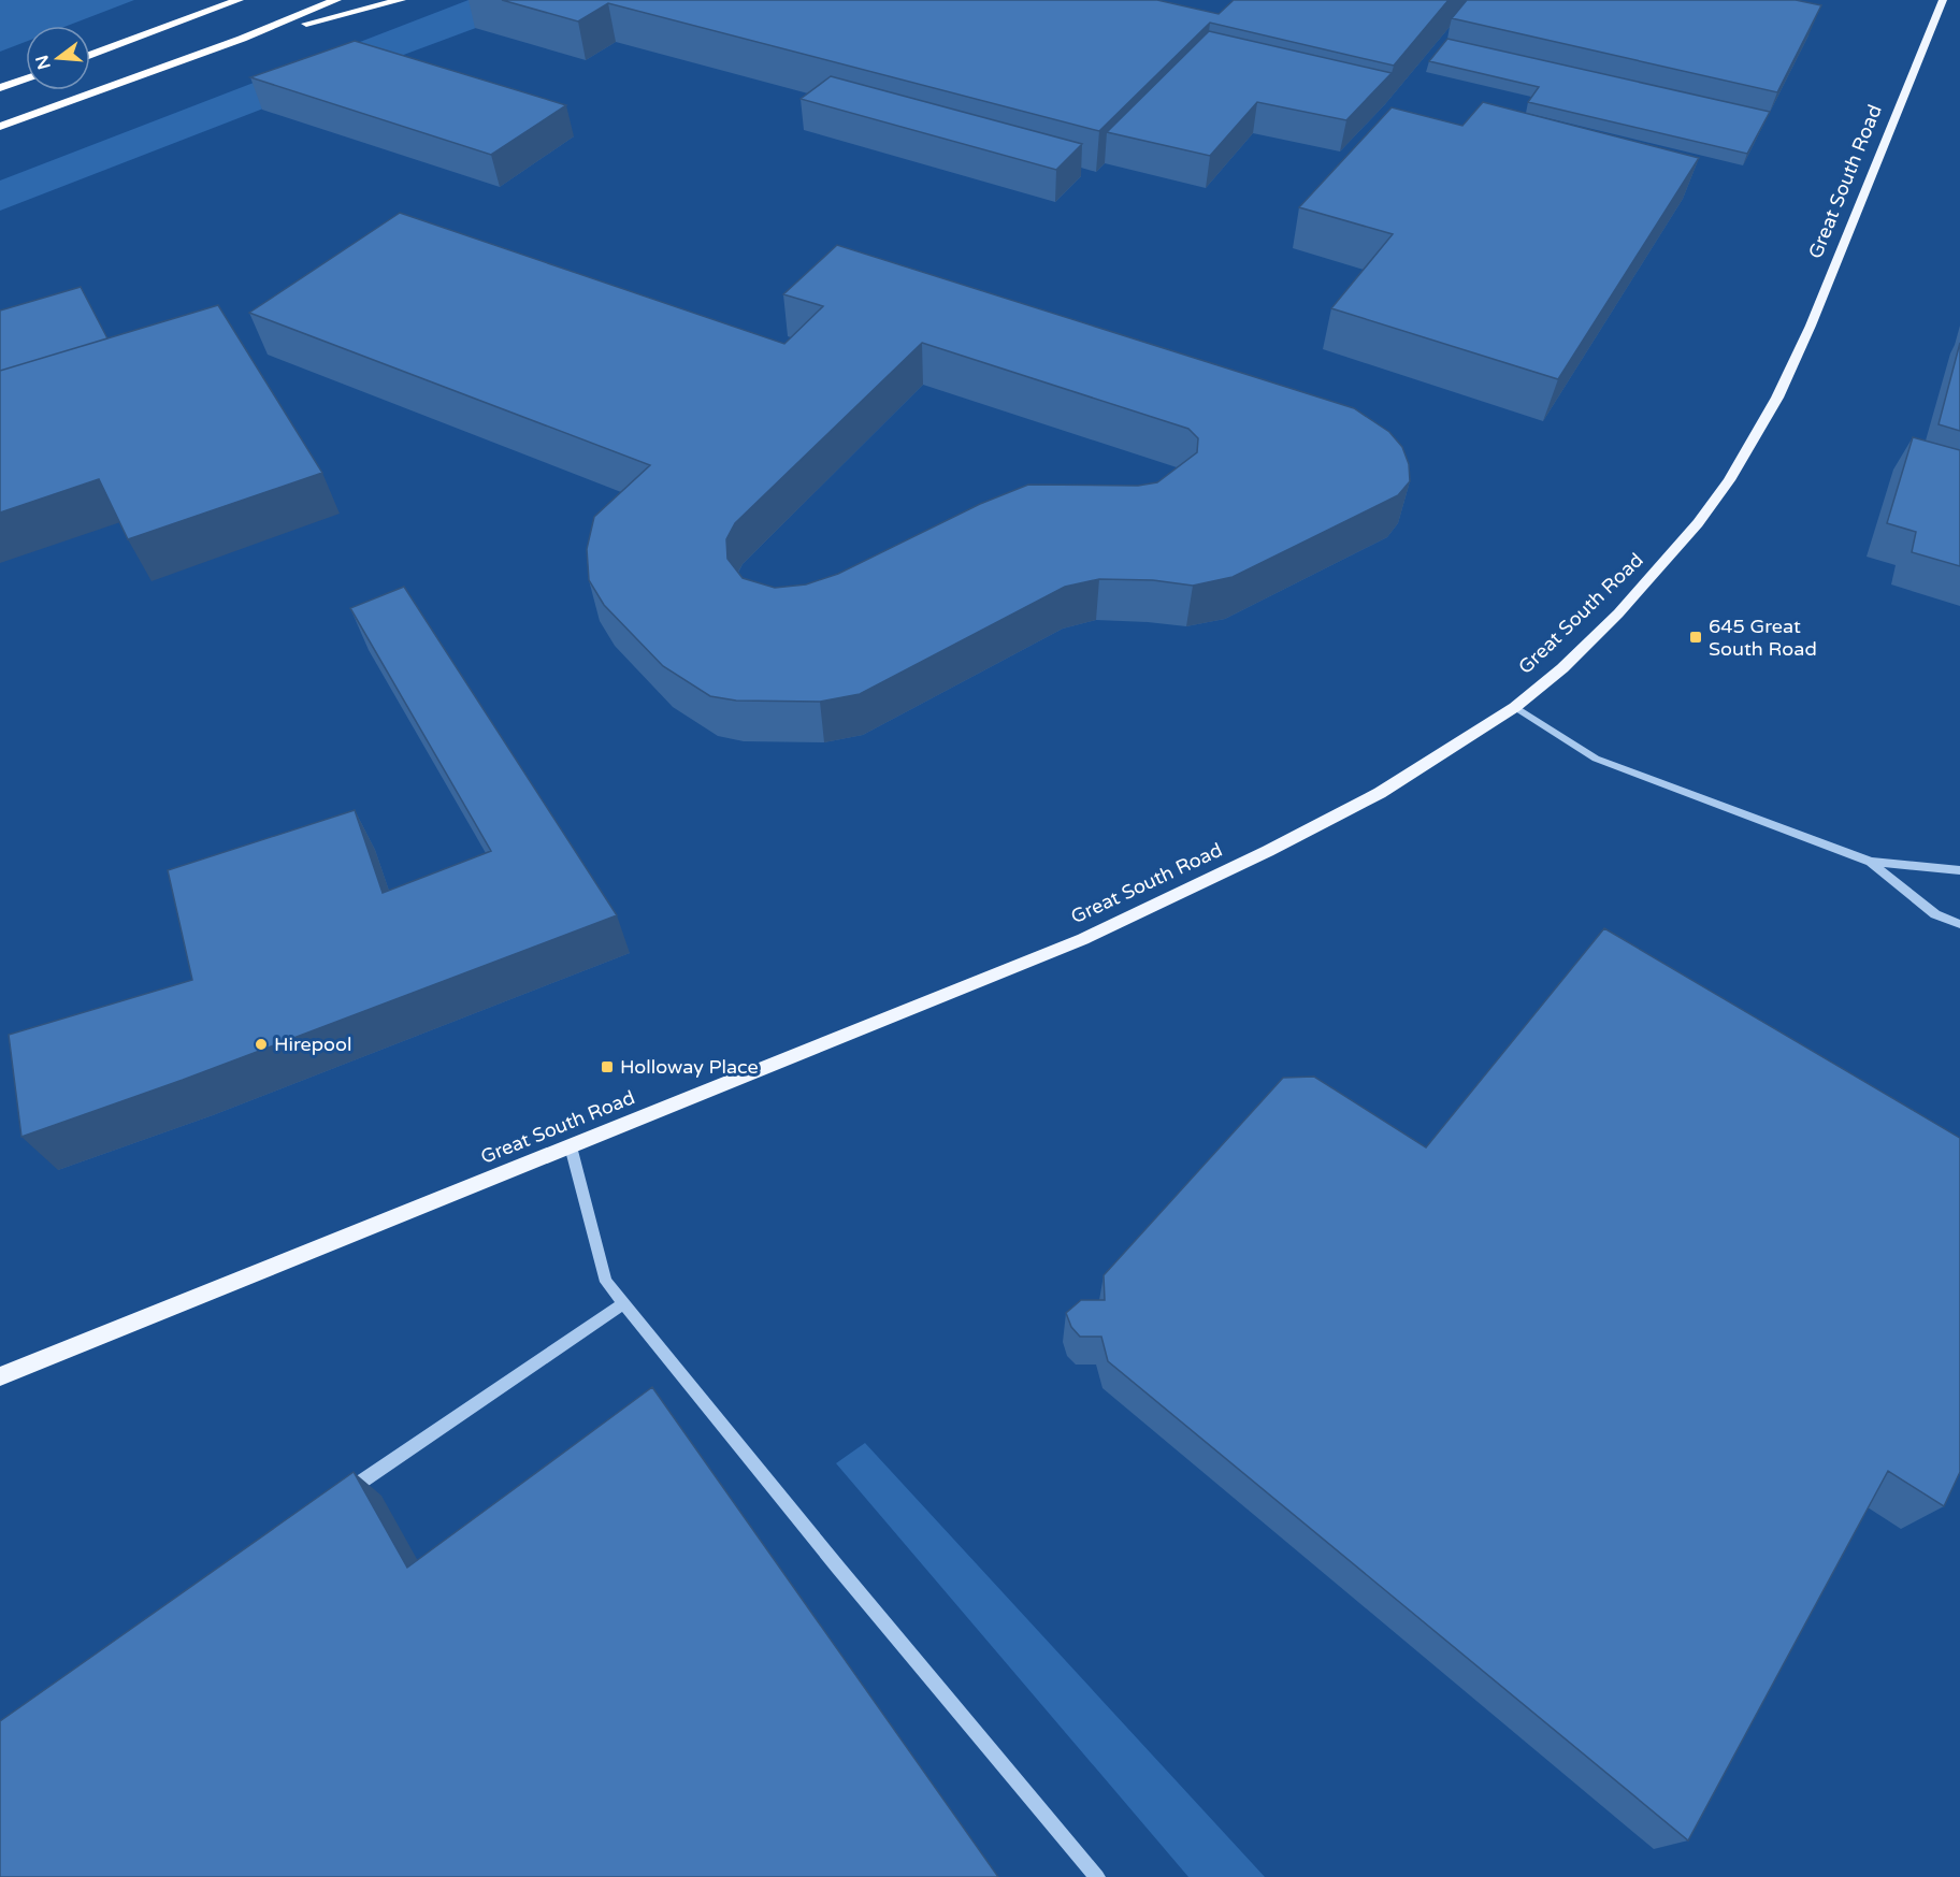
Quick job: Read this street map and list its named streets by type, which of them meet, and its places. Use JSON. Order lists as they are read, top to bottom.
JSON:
{
  "streets": {
    "main road": ["Great South Road"]
  },
  "places": {
    "transit": ["645 Great South Road", "Holloway Place"],
    "other": ["Hirepool"]
  },
  "north": "left"
}
